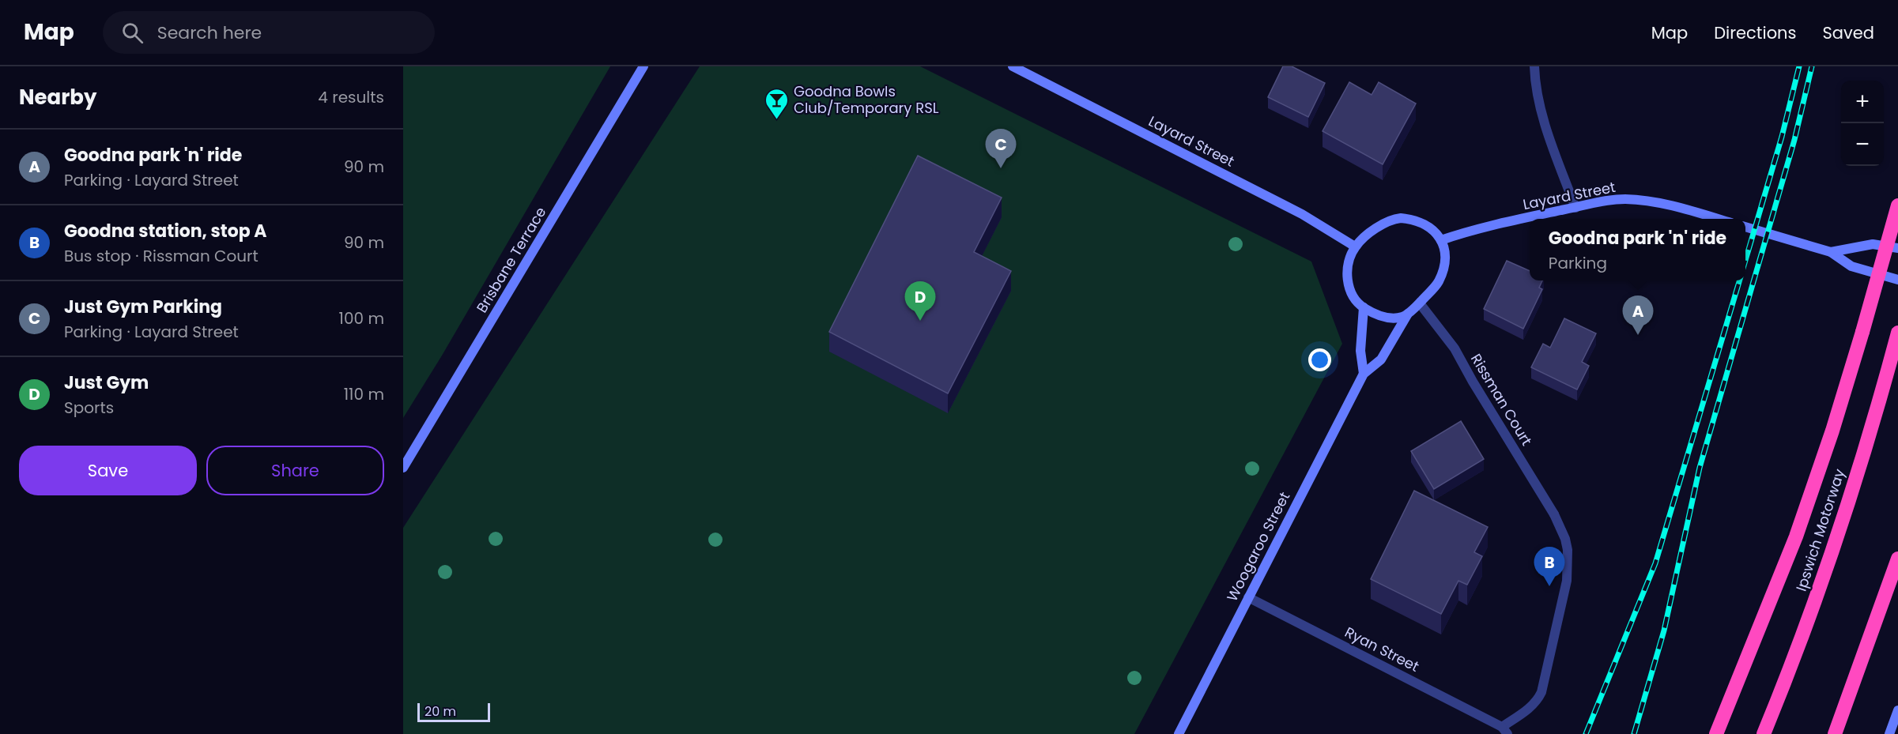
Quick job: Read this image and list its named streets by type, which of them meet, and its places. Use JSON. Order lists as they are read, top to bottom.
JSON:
{
  "streets": {
    "highway": ["Ipswich Motorway"],
    "main road": ["Layard Street", "Brisbane Terrace", "Woogaroo Street"],
    "street": ["Rissman Court", "Ryan Street"]
  },
  "crossings": [
    ["Layard Street", "Rissman Court"],
    ["Layard Street", "Woogaroo Street"],
    ["Rissman Court", "Woogaroo Street"],
    ["Rissman Court", "Ryan Street"],
    ["Woogaroo Street", "Ryan Street"]
  ],
  "places": {
    "bar": ["Goodna Bowls Club/Temporary RSL"]
  },
  "scale_bar": "20 m",
  "page": {
    "header": "Map",
    "search": "Search here",
    "nav": ["Map", "Directions", "Saved"],
    "heading": ["Nearby", "4 results"],
    "map_buttons": ["+", "−"],
    "list": [
      {
        "mark": "A",
        "name": "Goodna park 'n' ride",
        "note": "Parking · Layard Street",
        "value": "90 m"
      },
      {
        "mark": "B",
        "name": "Goodna station, stop A",
        "note": "Bus stop · Rissman Court",
        "value": "90 m"
      },
      {
        "mark": "C",
        "name": "Just Gym Parking",
        "note": "Parking · Layard Street",
        "value": "100 m"
      },
      {
        "mark": "D",
        "name": "Just Gym",
        "note": "Sports",
        "value": "110 m"
      }
    ],
    "pins": [
      "C",
      "D",
      "A",
      "B"
    ],
    "popup": ["Goodna park 'n' ride", "Parking"],
    "buttons": ["Save", "Share"],
    "scale": "20 m"
  }
}
